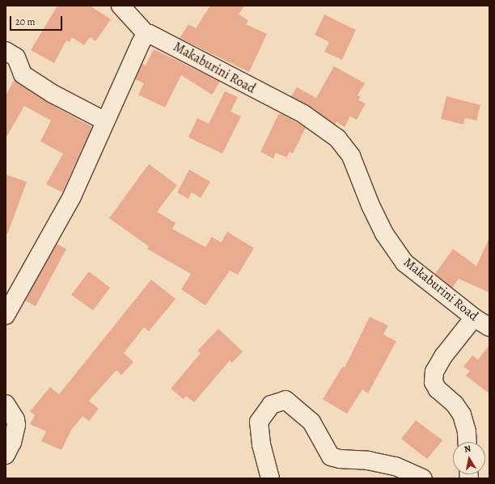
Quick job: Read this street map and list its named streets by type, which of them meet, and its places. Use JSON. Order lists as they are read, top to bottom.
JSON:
{
  "streets": {
    "street": ["Makaburini Road"]
  },
  "scale_bar": "20 m",
  "north": "top"
}
